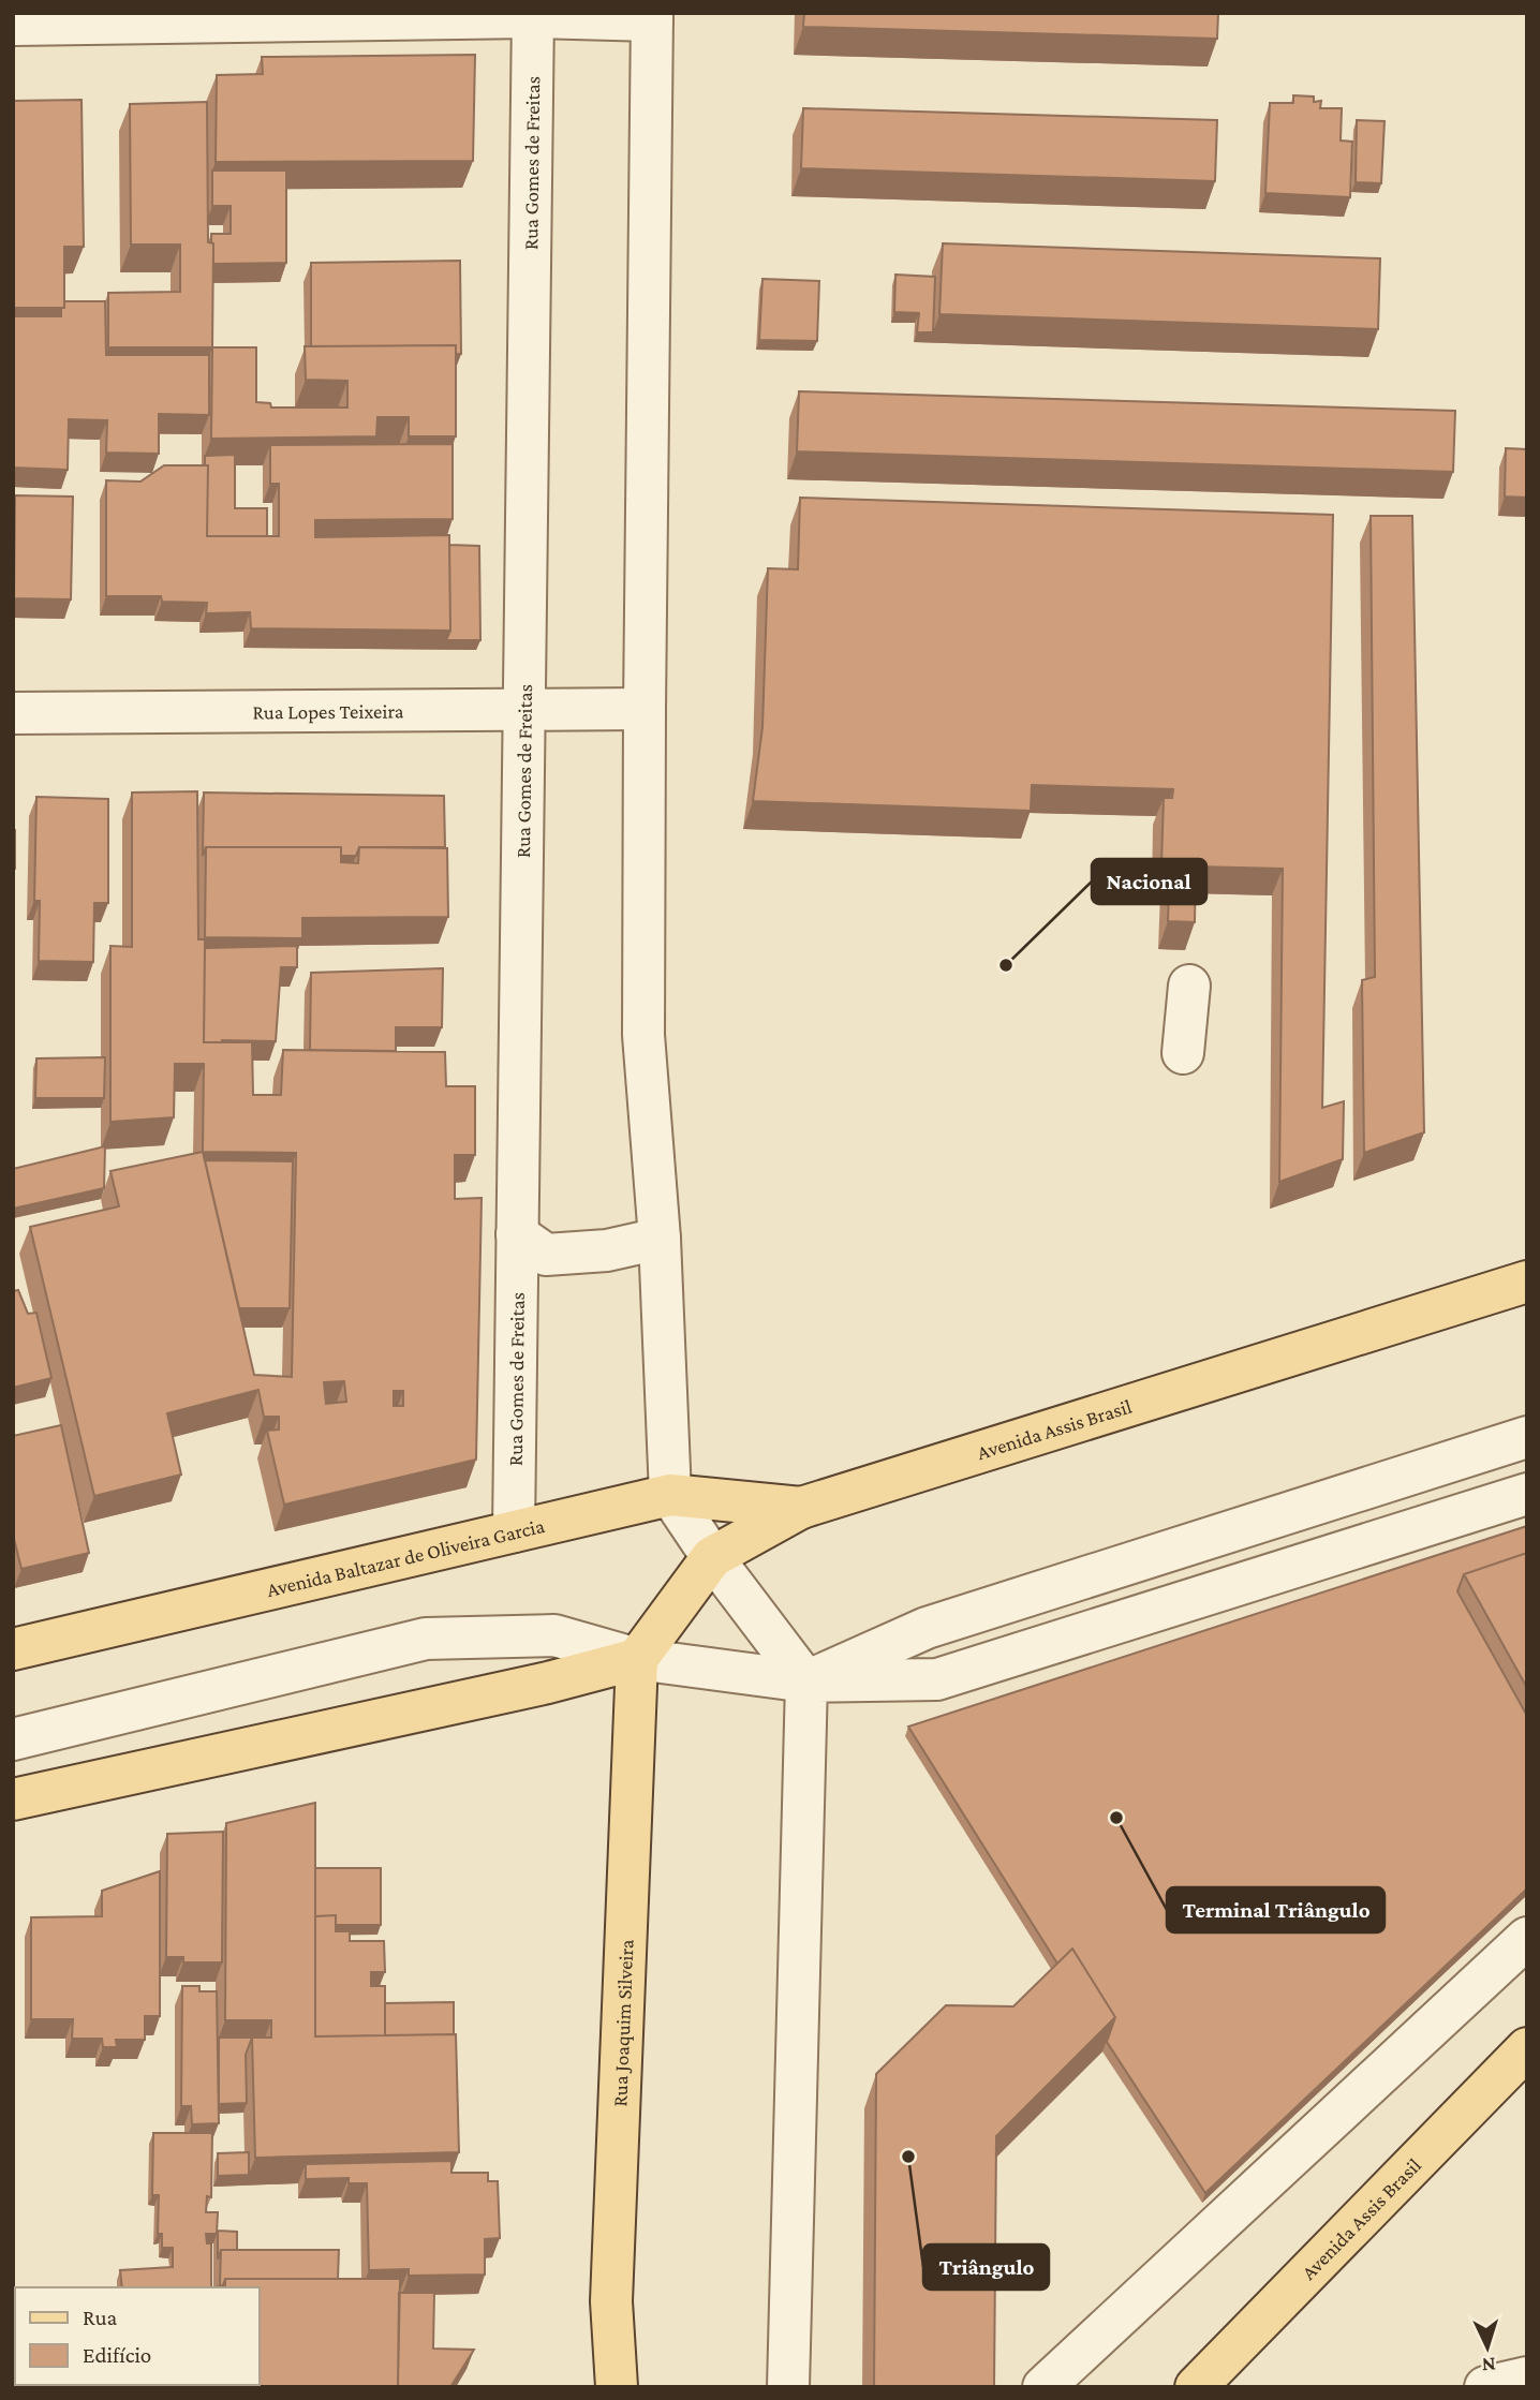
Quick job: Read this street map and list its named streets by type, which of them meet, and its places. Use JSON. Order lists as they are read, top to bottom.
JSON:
{
  "streets": {
    "main road": ["Avenida Assis Brasil", "Avenida Baltazar de Oliveira Garcia", "Rua Joaquim Silveira"],
    "street": ["Rua Gomes de Freitas", "Rua Lopes Teixeira"]
  },
  "crossings": [
    ["Rua Gomes de Freitas", "Rua Lopes Teixeira"],
    ["Rua Gomes de Freitas", "Avenida Baltazar de Oliveira Garcia"],
    ["Avenida Assis Brasil", "Avenida Baltazar de Oliveira Garcia"],
    ["Avenida Assis Brasil", "Rua Joaquim Silveira"]
  ],
  "places": ["Nacional", "Terminal Triângulo", "Triângulo"],
  "legend": ["Rua", "Edifício"],
  "north": "bottom"
}
